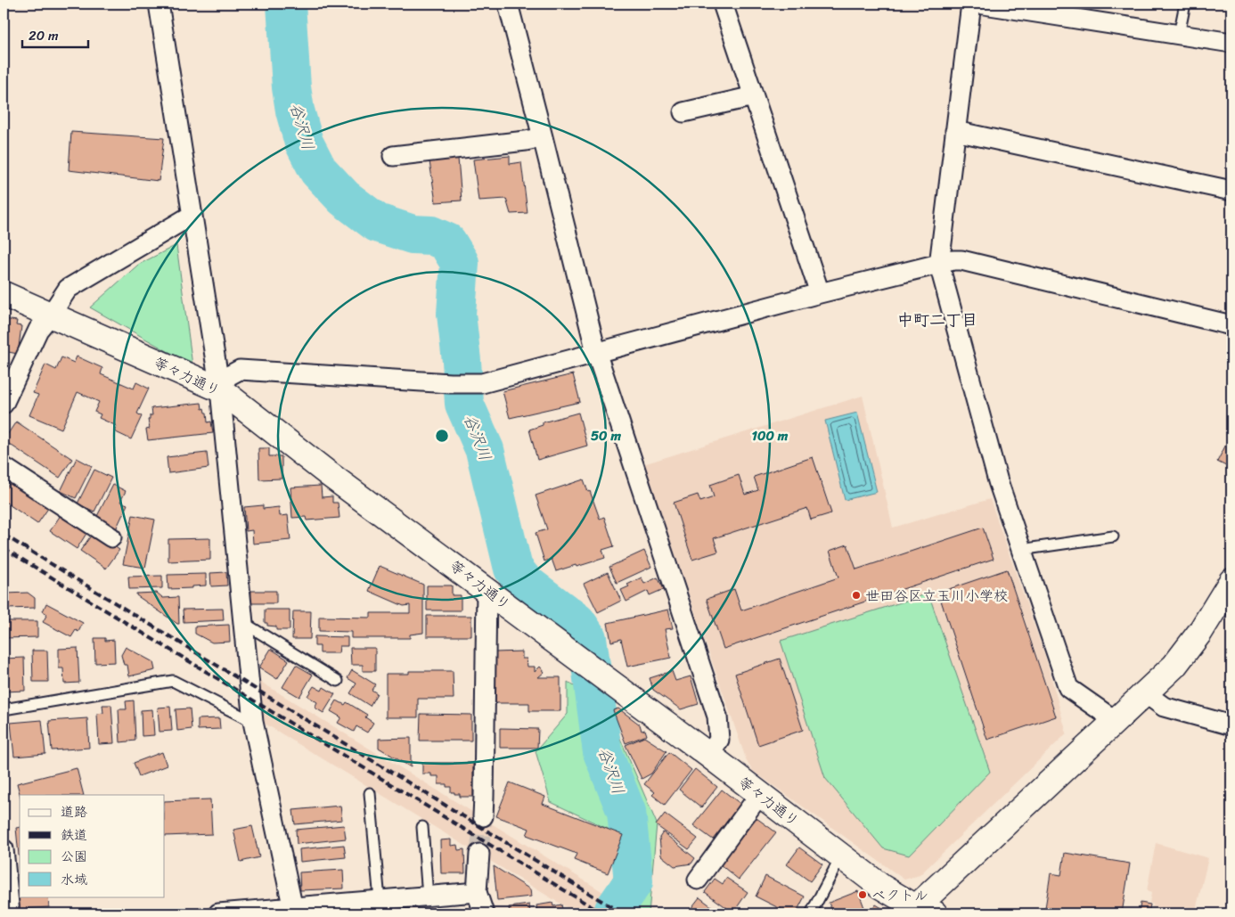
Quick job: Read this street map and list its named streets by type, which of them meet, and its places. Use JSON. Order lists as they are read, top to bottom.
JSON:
{
  "streets": {
    "street": ["等々力通り"]
  },
  "districts": ["中町二丁目"],
  "water": ["谷沢川"],
  "places": ["世田谷区立玉川小学校", "ベクトル"],
  "legend": [
    "道路",
    "鉄道",
    "公園",
    "水域"
  ],
  "scale_bar": "20 m",
  "rings": ["50 m", "100 m"]
}
